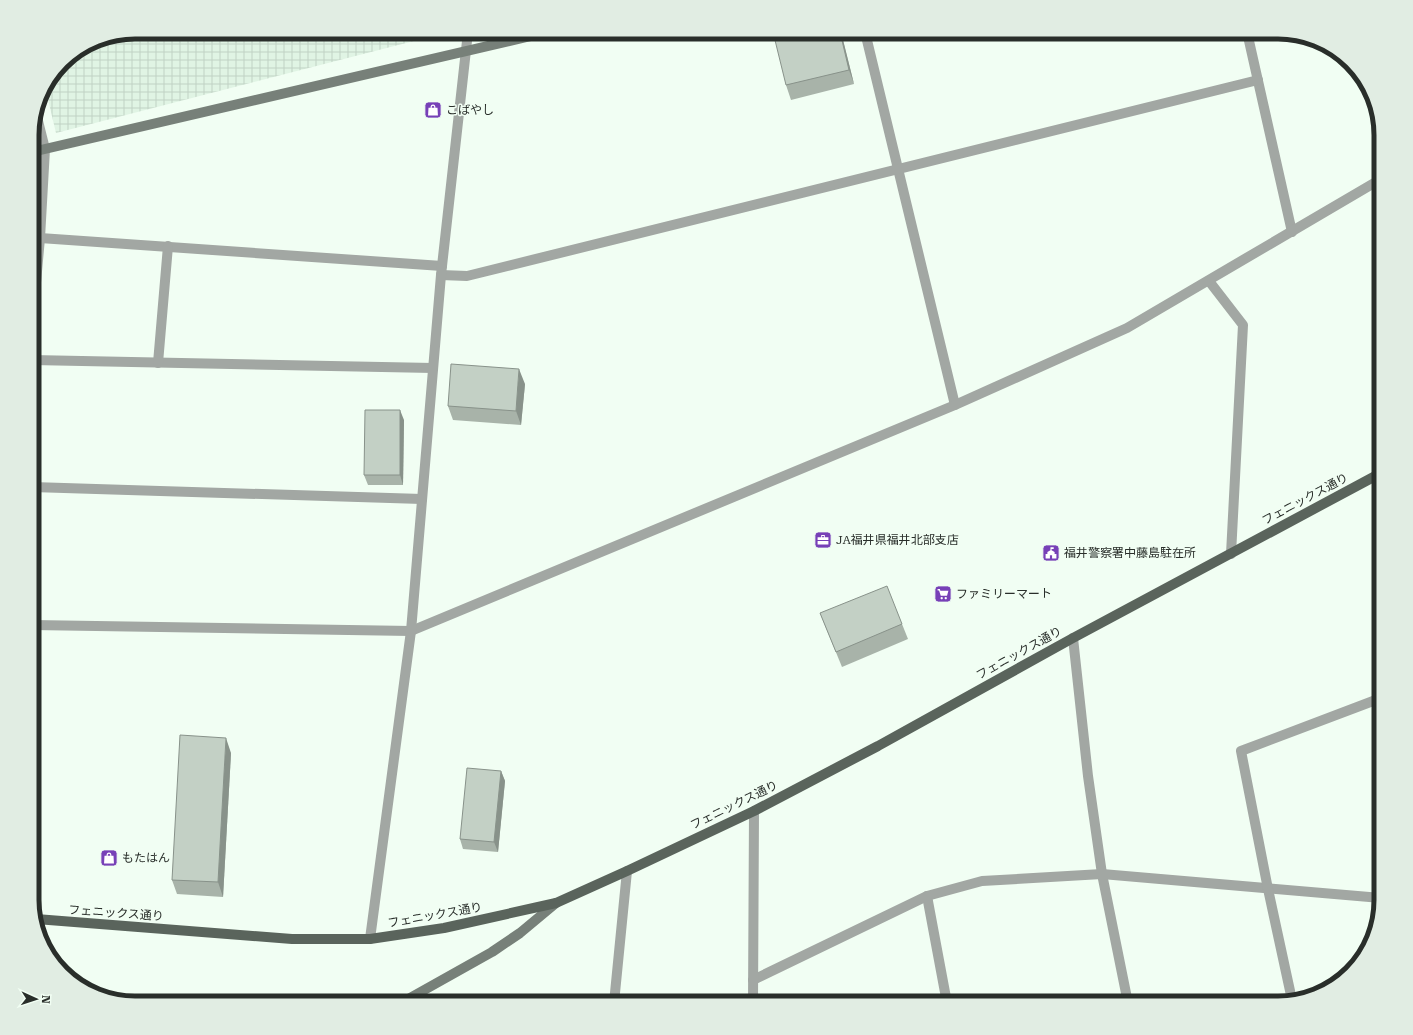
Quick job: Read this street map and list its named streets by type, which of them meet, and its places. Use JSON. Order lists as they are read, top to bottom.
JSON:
{
  "streets": {
    "main road": ["フェニックス通り"]
  },
  "places": {
    "shop": ["こばやし", "もたはん"],
    "office": ["JA福井県福井北部支店"],
    "public building": ["福井警察署中藤島駐在所"],
    "supermarket": ["ファミリーマート"]
  },
  "north": "right"
}
